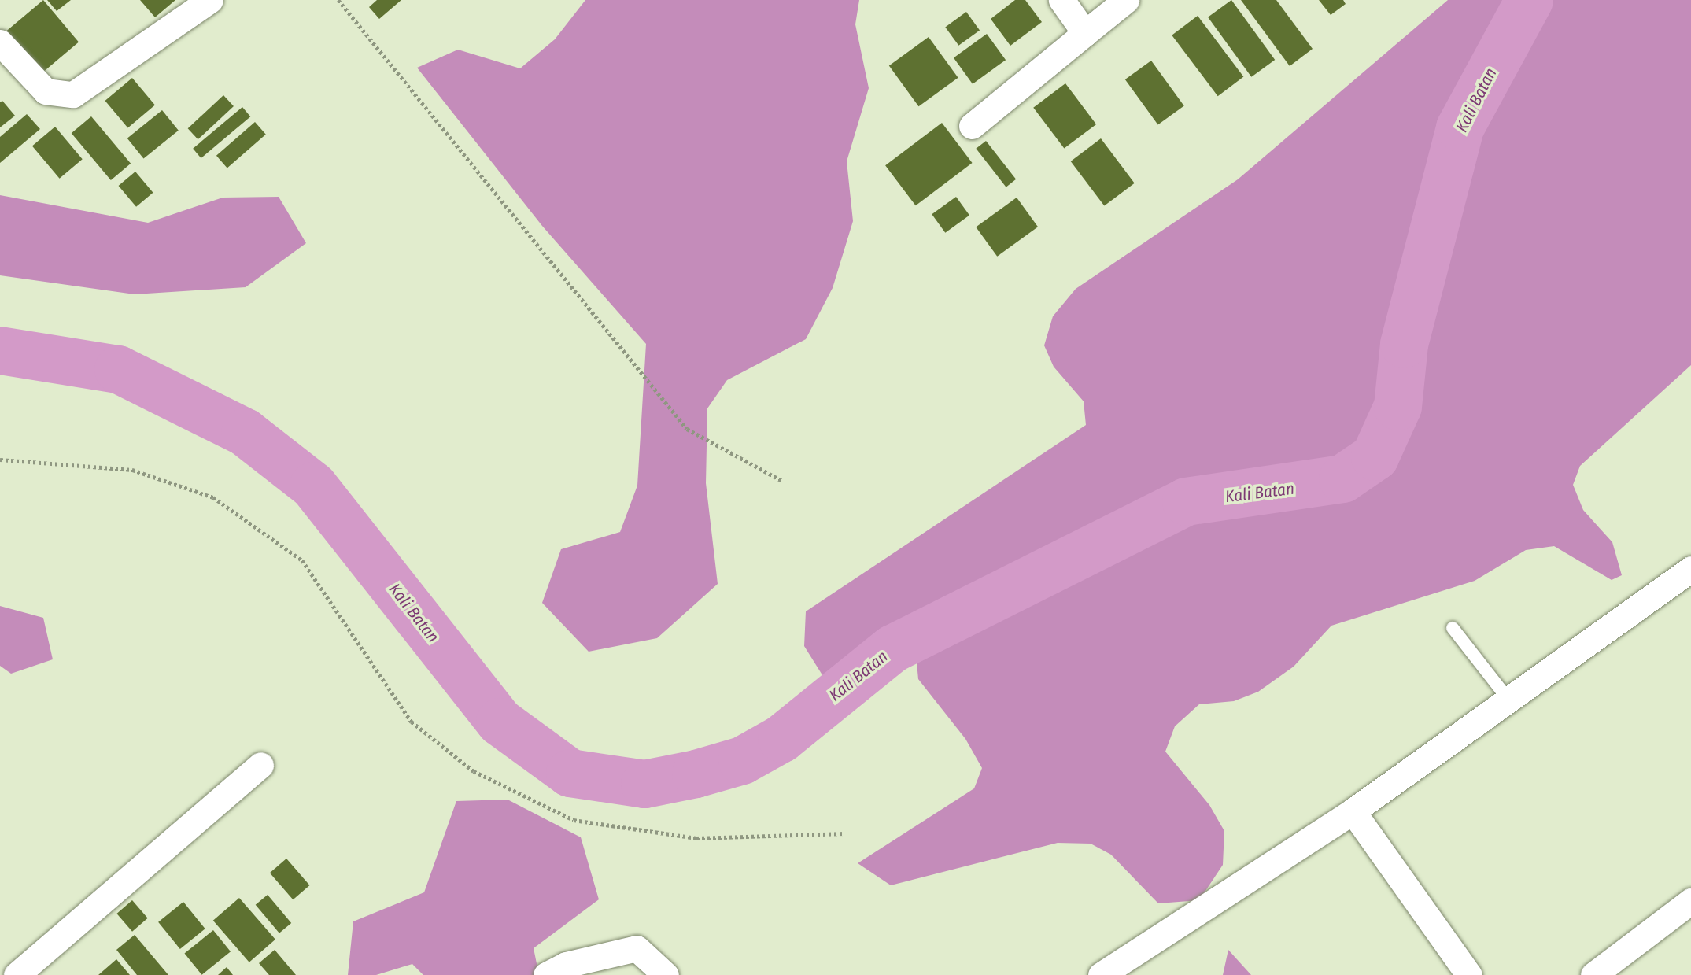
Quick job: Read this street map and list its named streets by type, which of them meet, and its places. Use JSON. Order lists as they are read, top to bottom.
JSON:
{
  "water": ["Kali Batan"]
}
